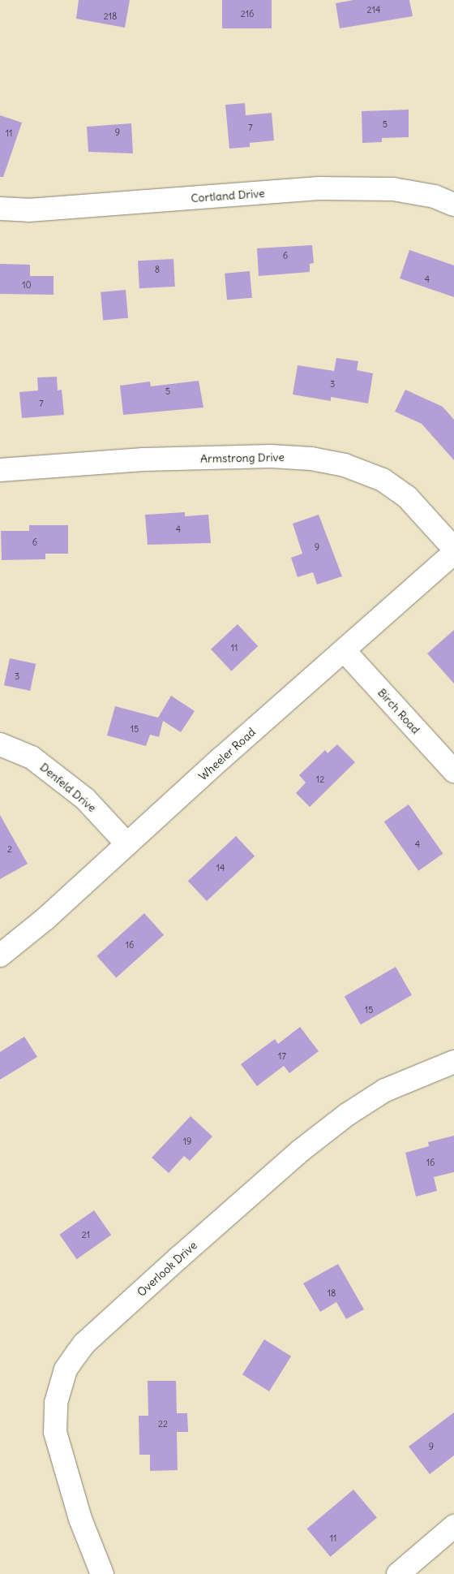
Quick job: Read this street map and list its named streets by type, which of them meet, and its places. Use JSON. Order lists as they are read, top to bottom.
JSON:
{
  "streets": {
    "street": [
      "Cortland Drive",
      "Armstrong Drive",
      "Birch Road",
      "Wheeler Road",
      "Denfeld Drive",
      "Overlook Drive"
    ]
  },
  "crossings": [
    ["Birch Road", "Wheeler Road"],
    ["Wheeler Road", "Denfeld Drive"]
  ],
  "house_numbers": [
    "214",
    "216",
    "218",
    "5",
    "7",
    "9",
    "11",
    "6",
    "8",
    "4",
    "10",
    "3",
    "5",
    "7",
    "4",
    "6",
    "9",
    "11",
    "3",
    "15",
    "12",
    "4",
    "2",
    "14",
    "16",
    "15",
    "17",
    "19",
    "16",
    "21",
    "18",
    "22",
    "9",
    "11"
  ]
}
